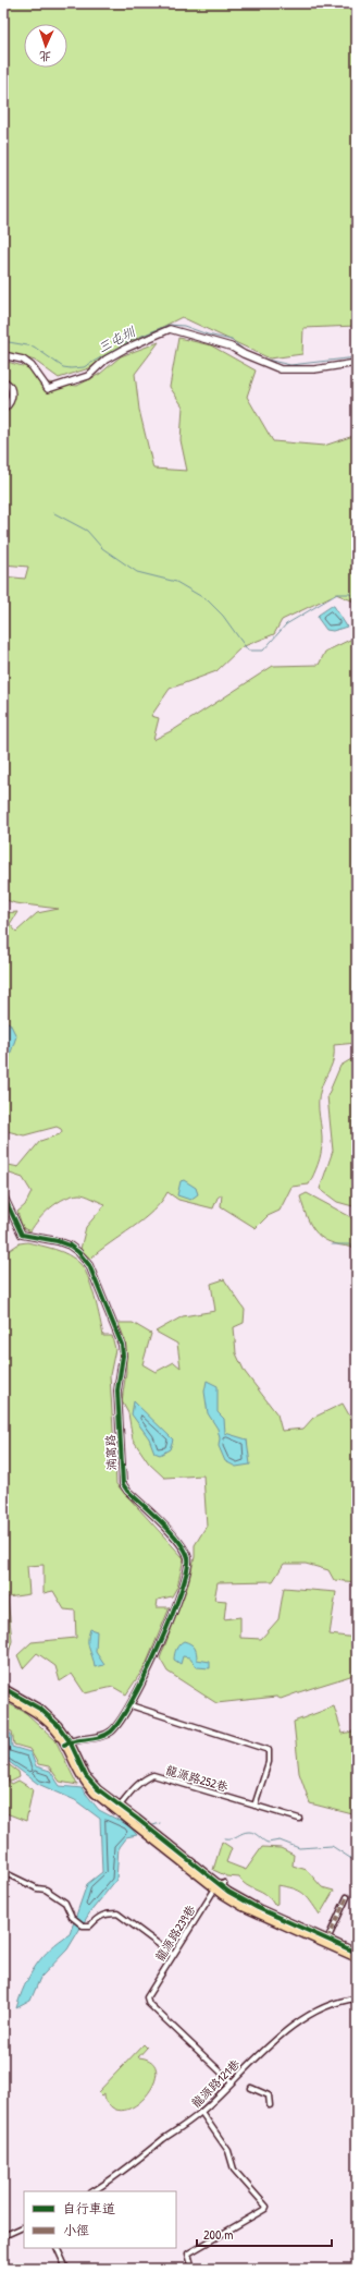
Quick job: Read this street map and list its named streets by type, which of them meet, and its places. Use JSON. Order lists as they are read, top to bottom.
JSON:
{
  "streets": {
    "street": [
      "湳窩路",
      "龍源路252巷",
      "龍源路239巷",
      "龍源路121巷"
    ]
  },
  "crossings": [
    ["龍源路239巷", "龍源路121巷"]
  ],
  "water": ["三屯圳"],
  "legend": ["自行車道", "小徑"],
  "scale_bar": "200 m",
  "north": "bottom"
}
